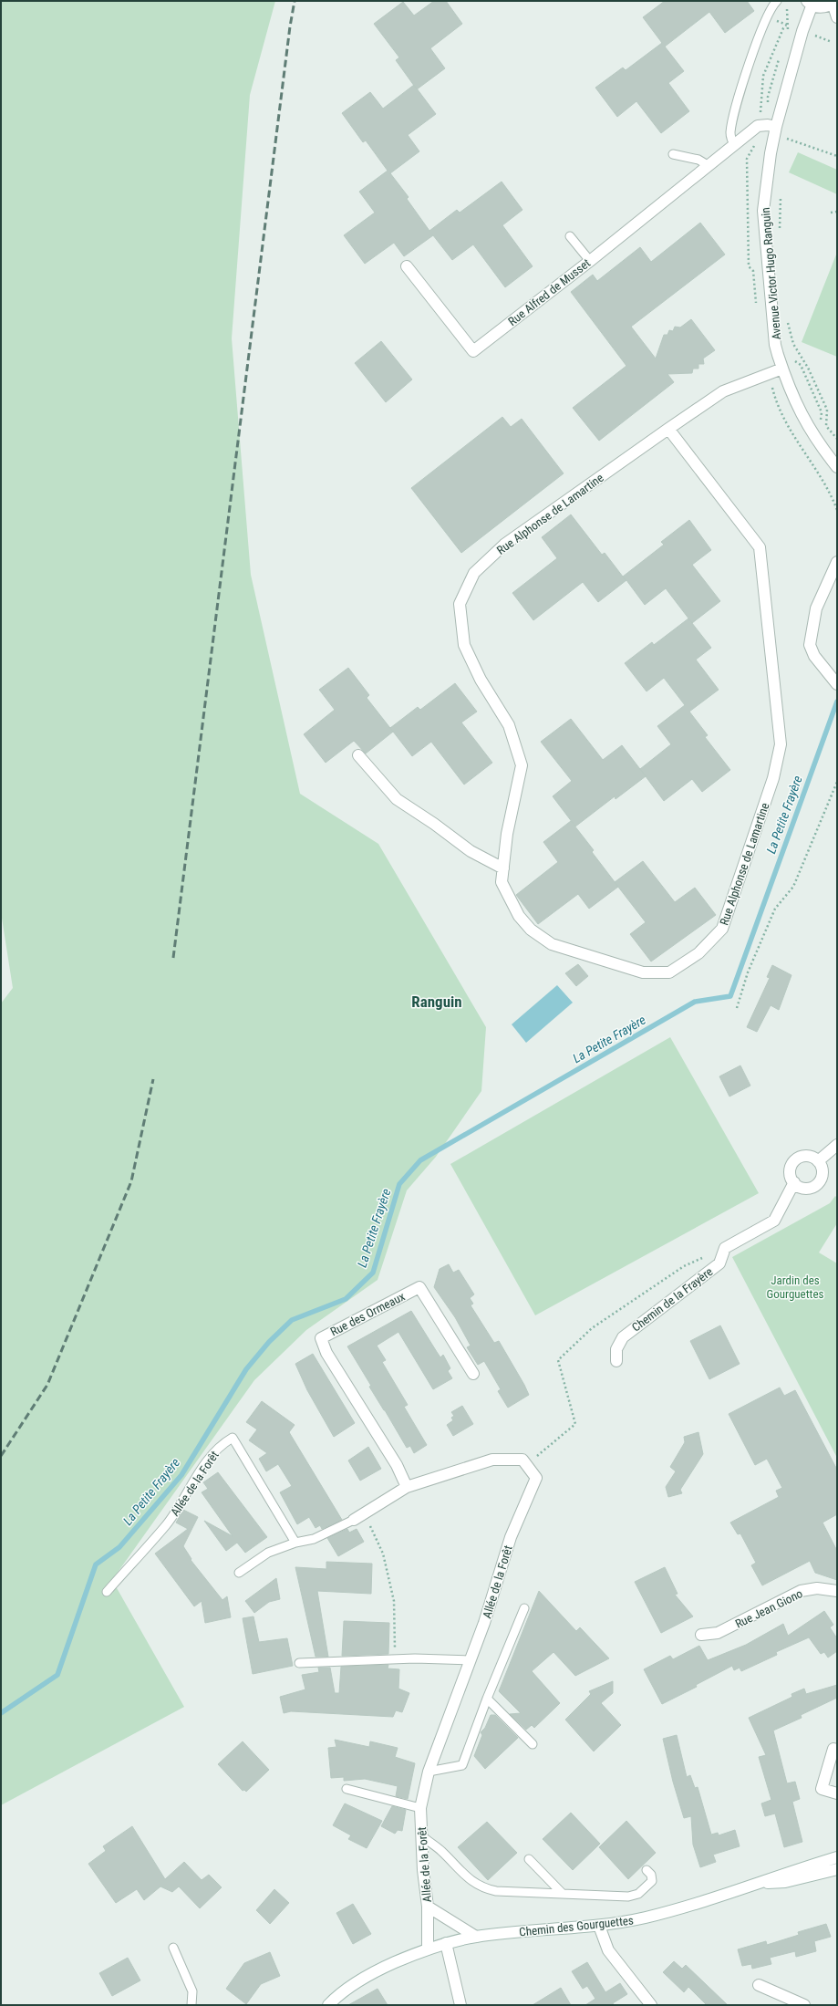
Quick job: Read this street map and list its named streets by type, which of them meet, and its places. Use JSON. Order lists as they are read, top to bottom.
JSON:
{
  "streets": {
    "street": [
      "Avenue Victor Hugo Ranguin",
      "Rue Alfred de Musset",
      "Rue Alphonse de Lamartine",
      "Chemin de la Frayère",
      "Rue des Ormeaux",
      "Allée de la Forêt",
      "Rue Jean Giono",
      "Chemin des Gourguettes"
    ]
  },
  "crossings": [
    ["Avenue Victor Hugo Ranguin", "Rue Alfred de Musset"],
    ["Avenue Victor Hugo Ranguin", "Rue Alphonse de Lamartine"],
    ["Rue des Ormeaux", "Allée de la Forêt"],
    ["Allée de la Forêt", "Chemin des Gourguettes"]
  ],
  "districts": ["Ranguin"],
  "water": ["La Petite Frayère"],
  "parks": ["Jardin des Gourguettes"]
}
